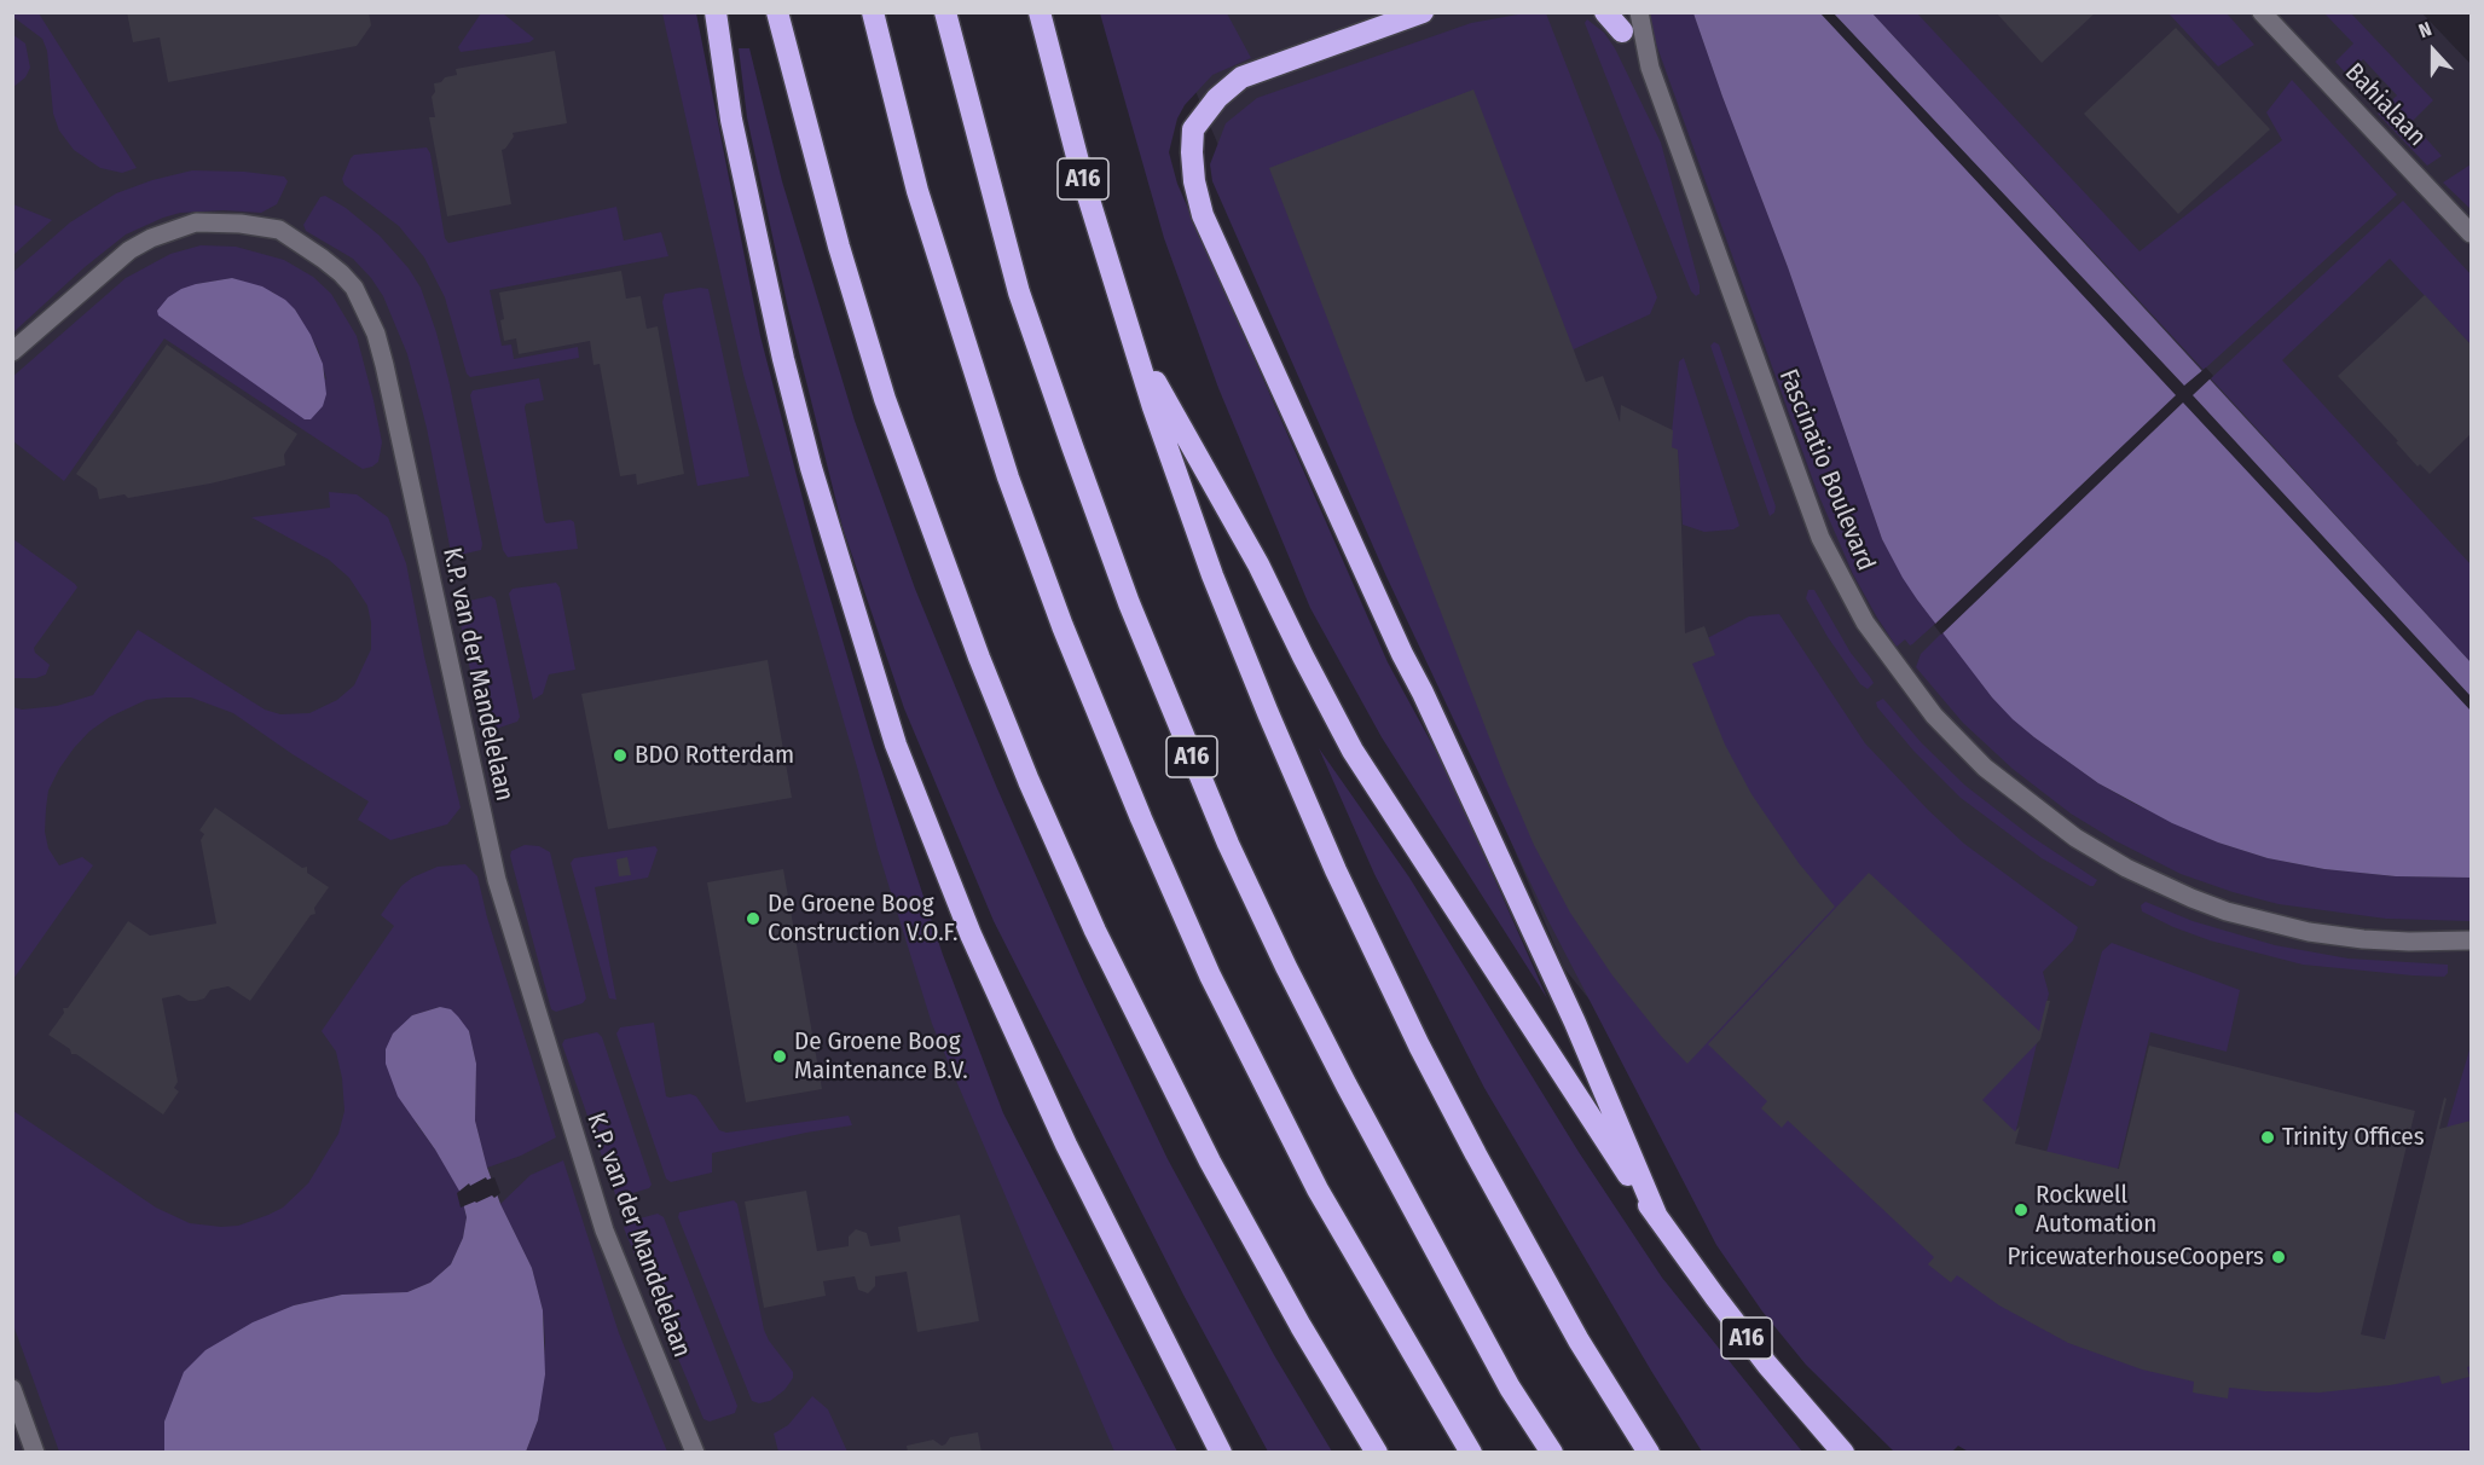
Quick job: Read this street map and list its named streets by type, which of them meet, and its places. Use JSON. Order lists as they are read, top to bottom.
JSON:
{
  "streets": {
    "highway": ["A16"],
    "street": ["Bahialaan", "Fascinatio Boulevard", "K.P. van der Mandelelaan"]
  },
  "places": [
    "BDO Rotterdam",
    "De Groene Boog Construction V.O.F.",
    "De Groene Boog Maintenance B.V.",
    "Trinity Offices",
    "Rockwell Automation",
    "PricewaterhouseCoopers"
  ],
  "north": "top"
}
